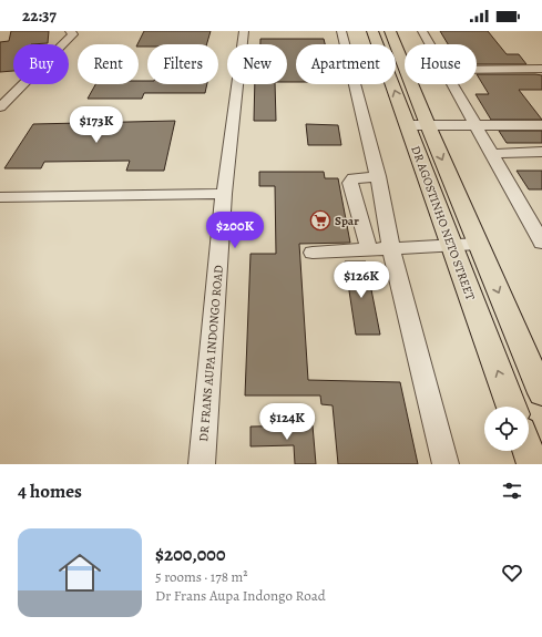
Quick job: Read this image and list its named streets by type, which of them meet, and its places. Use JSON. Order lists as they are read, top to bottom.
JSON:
{
  "streets": {
    "main road": ["DR AGOSTINHO NETO STREET"],
    "street": ["DR FRANS AUPA INDONGO ROAD"]
  },
  "places": {
    "supermarket": ["Spar"]
  },
  "page": {
    "status": "22:37",
    "chip": [
      "Buy",
      "Rent",
      "Filters",
      "New",
      "Apartment",
      "House"
    ],
    "price": [
      "$173K",
      "$200K",
      "$126K",
      "$124K"
    ],
    "heading": "4 homes",
    "list": [
      {
        "name": "$200,000",
        "note": "5 rooms · 178 m² · Dr Frans Aupa Indongo Road"
      }
    ]
  }
}
